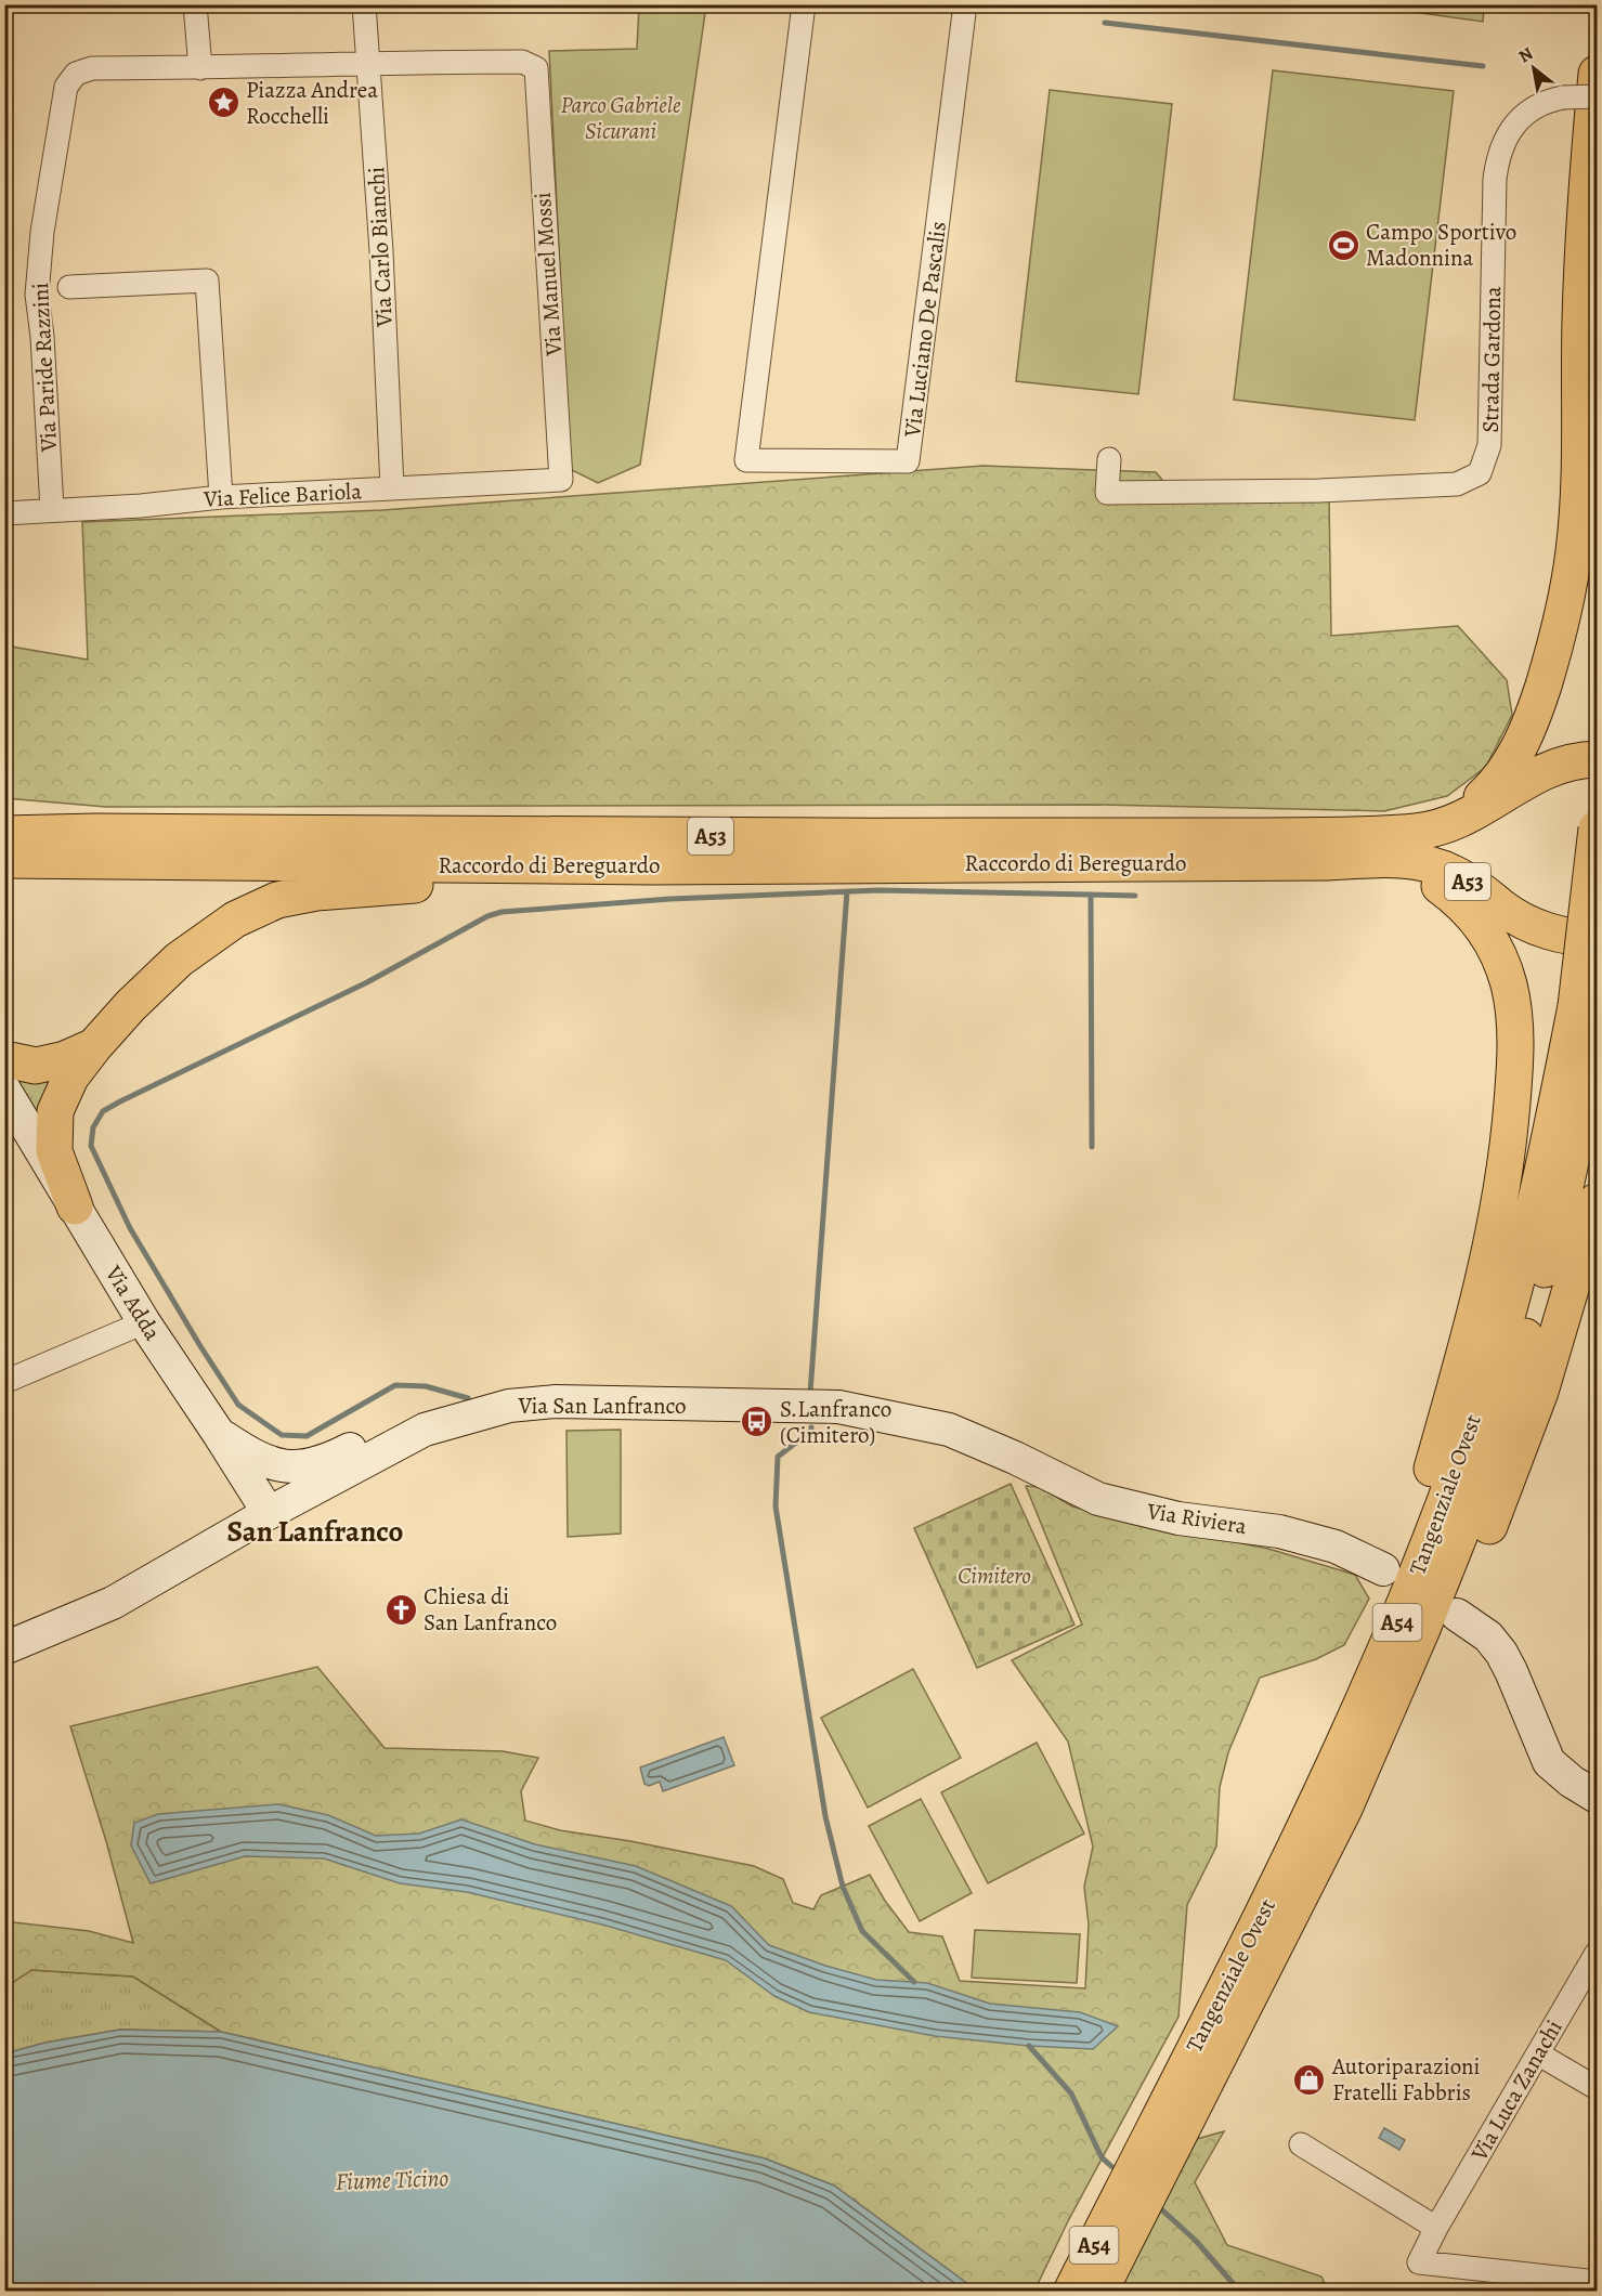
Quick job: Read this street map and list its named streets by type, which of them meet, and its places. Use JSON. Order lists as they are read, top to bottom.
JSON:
{
  "streets": {
    "highway": [
      "A53",
      "Raccordo di Bereguardo",
      "Tangenziale Ovest",
      "A54"
    ],
    "street": [
      "Via Carlo Bianchi",
      "Via Manuel Mossi",
      "Via Luciano De Pascalis",
      "Strada Gardona",
      "Via Paride Razzini",
      "Via Felice Bariola",
      "Via Adda",
      "Via San Lanfranco",
      "Via Riviera",
      "Via Luca Zanachi"
    ]
  },
  "crossings": [
    ["Via Carlo Bianchi", "Via Manuel Mossi"],
    ["Via Carlo Bianchi", "Via Felice Bariola"],
    ["Via Manuel Mossi", "Via Felice Bariola"],
    ["Via Paride Razzini", "Via Felice Bariola"],
    ["A53", "Raccordo di Bereguardo"],
    ["Via Adda", "Via San Lanfranco"],
    ["Via San Lanfranco", "Via Riviera"]
  ],
  "districts": ["San Lanfranco"],
  "water": ["Fiume Ticino"],
  "parks": ["Parco Gabriele Sicurani", "Cimitero"],
  "places": {
    "place": ["Piazza Andrea Rocchelli"],
    "sports": ["Campo Sportivo Madonnina"],
    "bus stop": ["S.Lanfranco (Cimitero)"],
    "church": ["Chiesa di San Lanfranco"],
    "shop": ["Autoriparazioni Fratelli Fabbris"]
  },
  "north": "top left"
}
